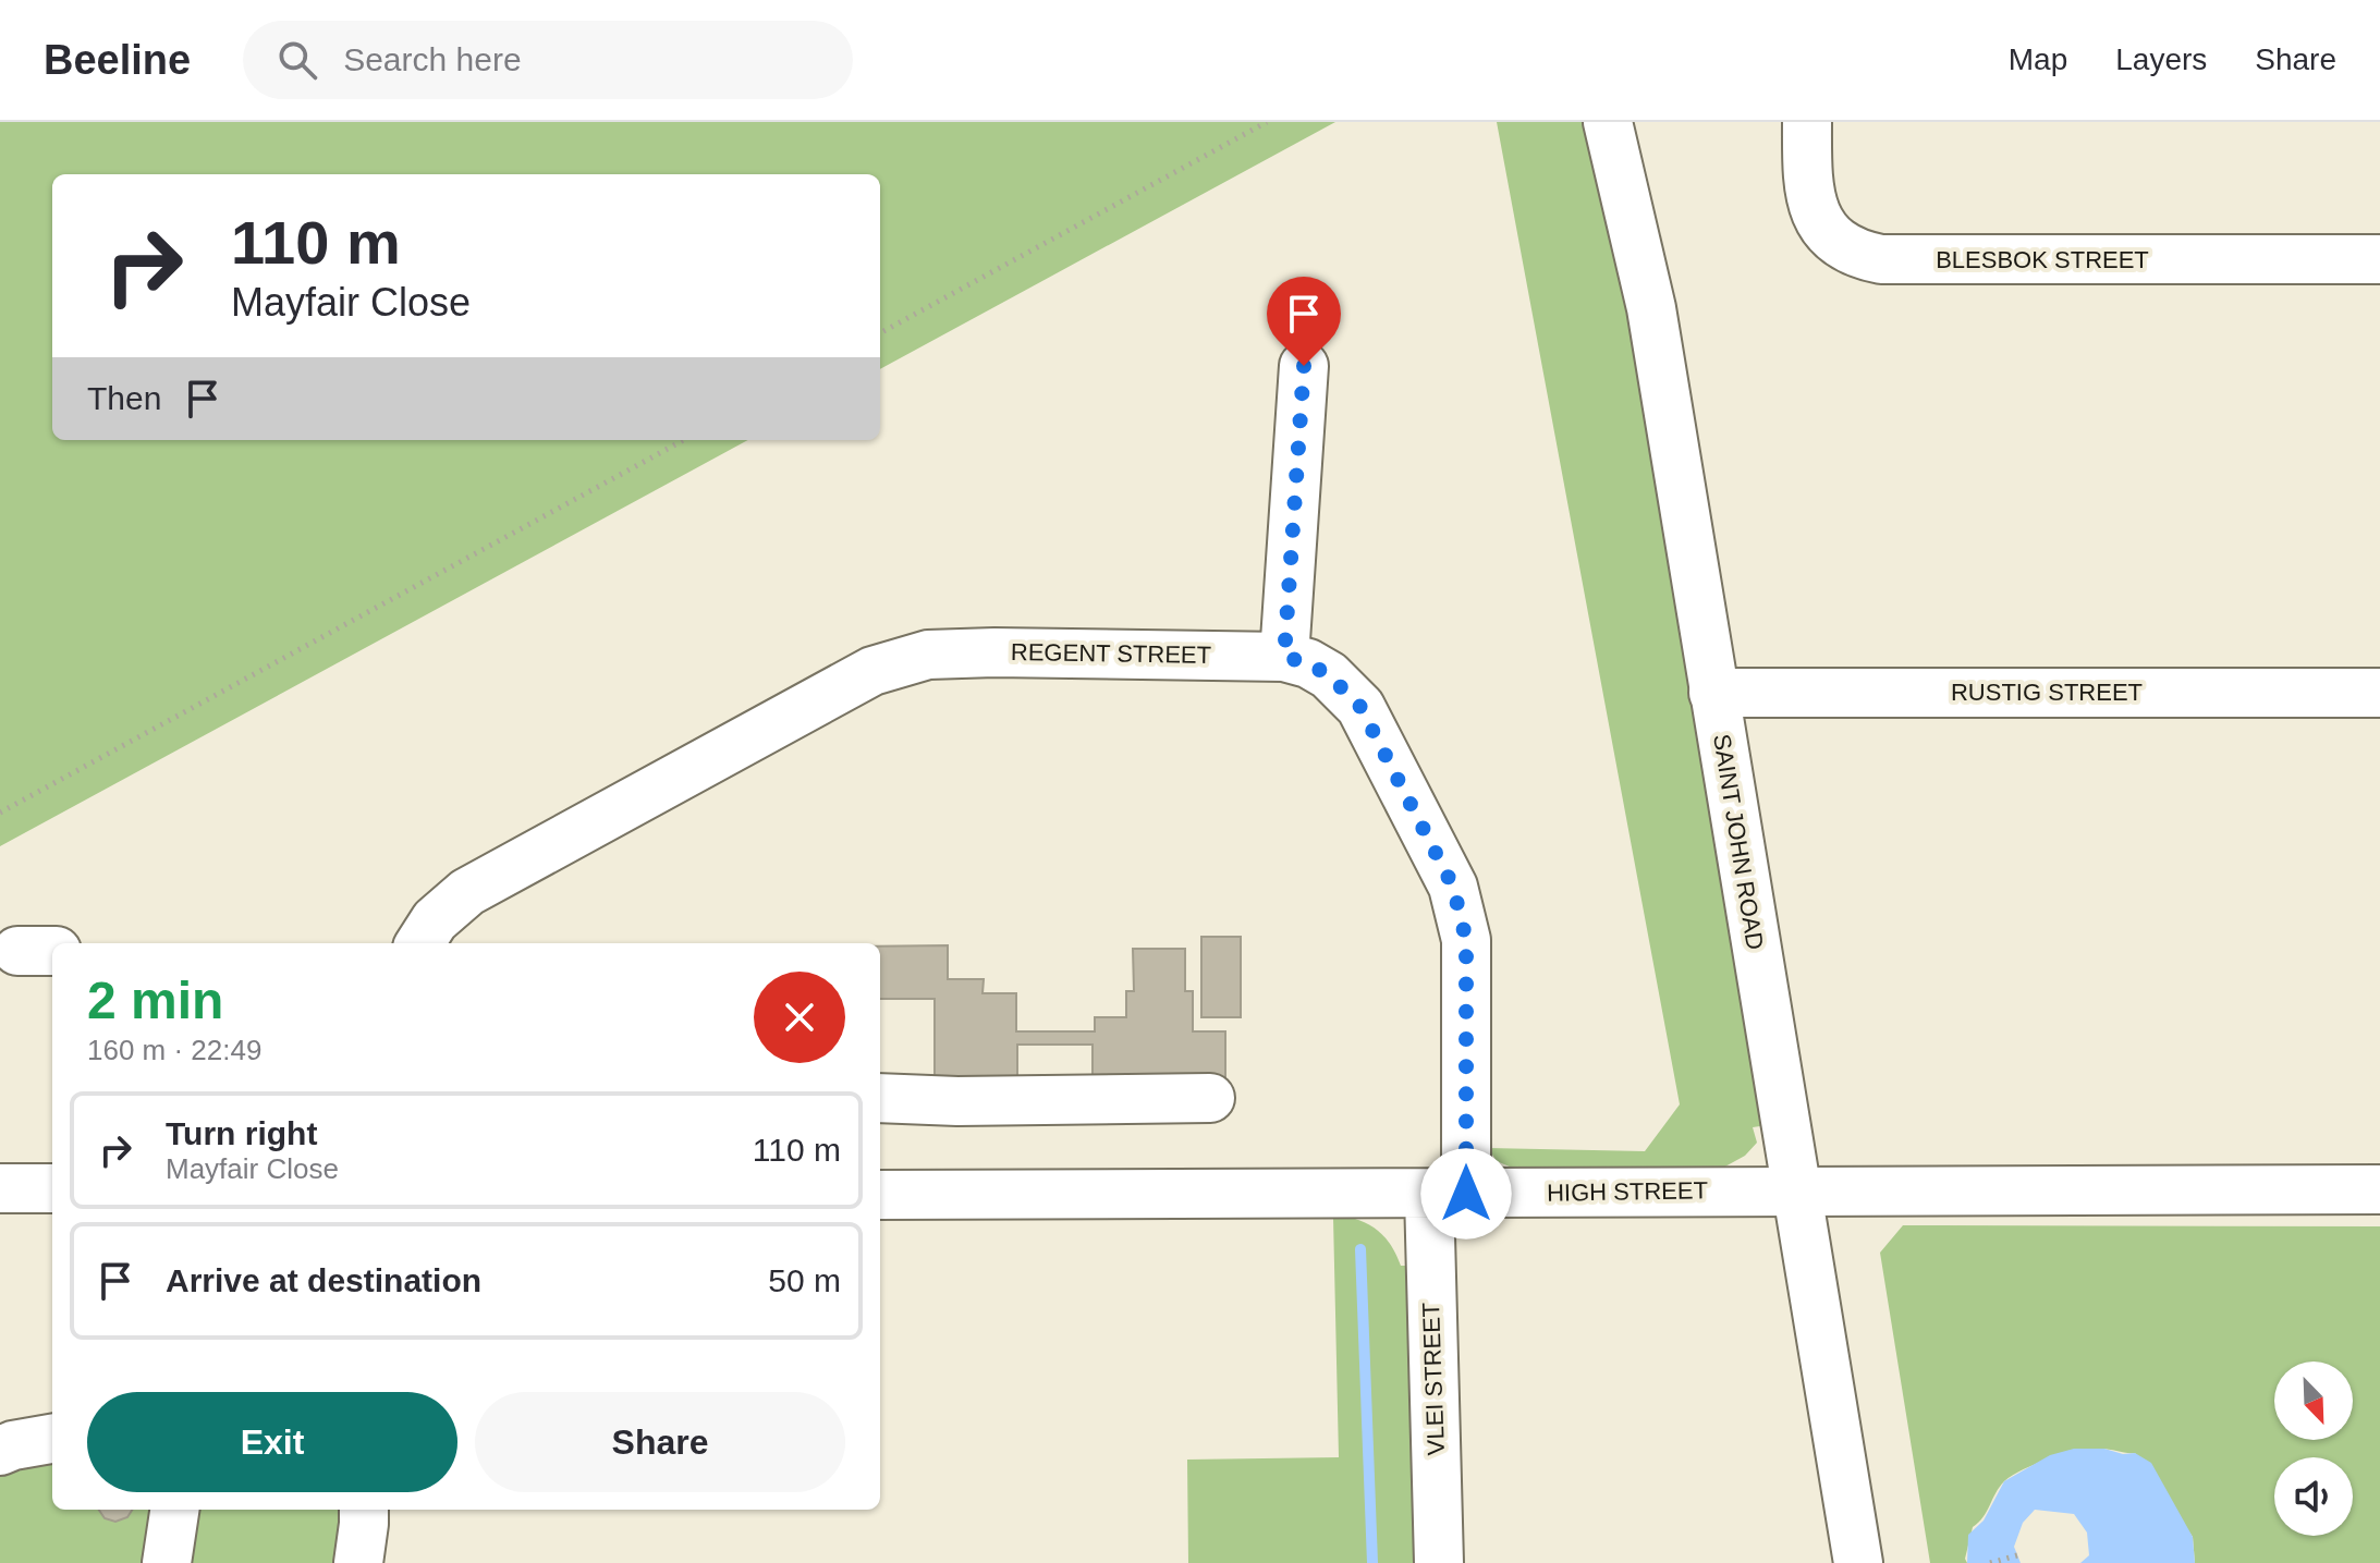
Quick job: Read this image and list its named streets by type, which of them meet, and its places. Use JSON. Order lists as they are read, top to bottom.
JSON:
{
  "streets": {
    "street": [
      "BLESBOK STREET",
      "REGENT STREET",
      "RUSTIG STREET",
      "SAINT JOHN ROAD",
      "HIGH STREET",
      "VLEI STREET"
    ]
  },
  "crossings": [
    ["REGENT STREET", "HIGH STREET"],
    ["REGENT STREET", "VLEI STREET"],
    ["RUSTIG STREET", "SAINT JOHN ROAD"],
    ["SAINT JOHN ROAD", "HIGH STREET"],
    ["HIGH STREET", "VLEI STREET"]
  ],
  "north": "bottom right",
  "page": {
    "header": "Beeline",
    "search": "Search here",
    "nav": ["Map", "Layers", "Share"],
    "turn": ["110 m", "Mayfair Close"],
    "then": "Then",
    "heading": ["2 min", "160 m · 22:49"],
    "list": [
      {
        "name": "Turn right",
        "note": "Mayfair Close",
        "value": "110 m"
      },
      {
        "name": "Arrive at destination",
        "value": "50 m"
      }
    ],
    "buttons": ["Exit", "Share"]
  }
}
